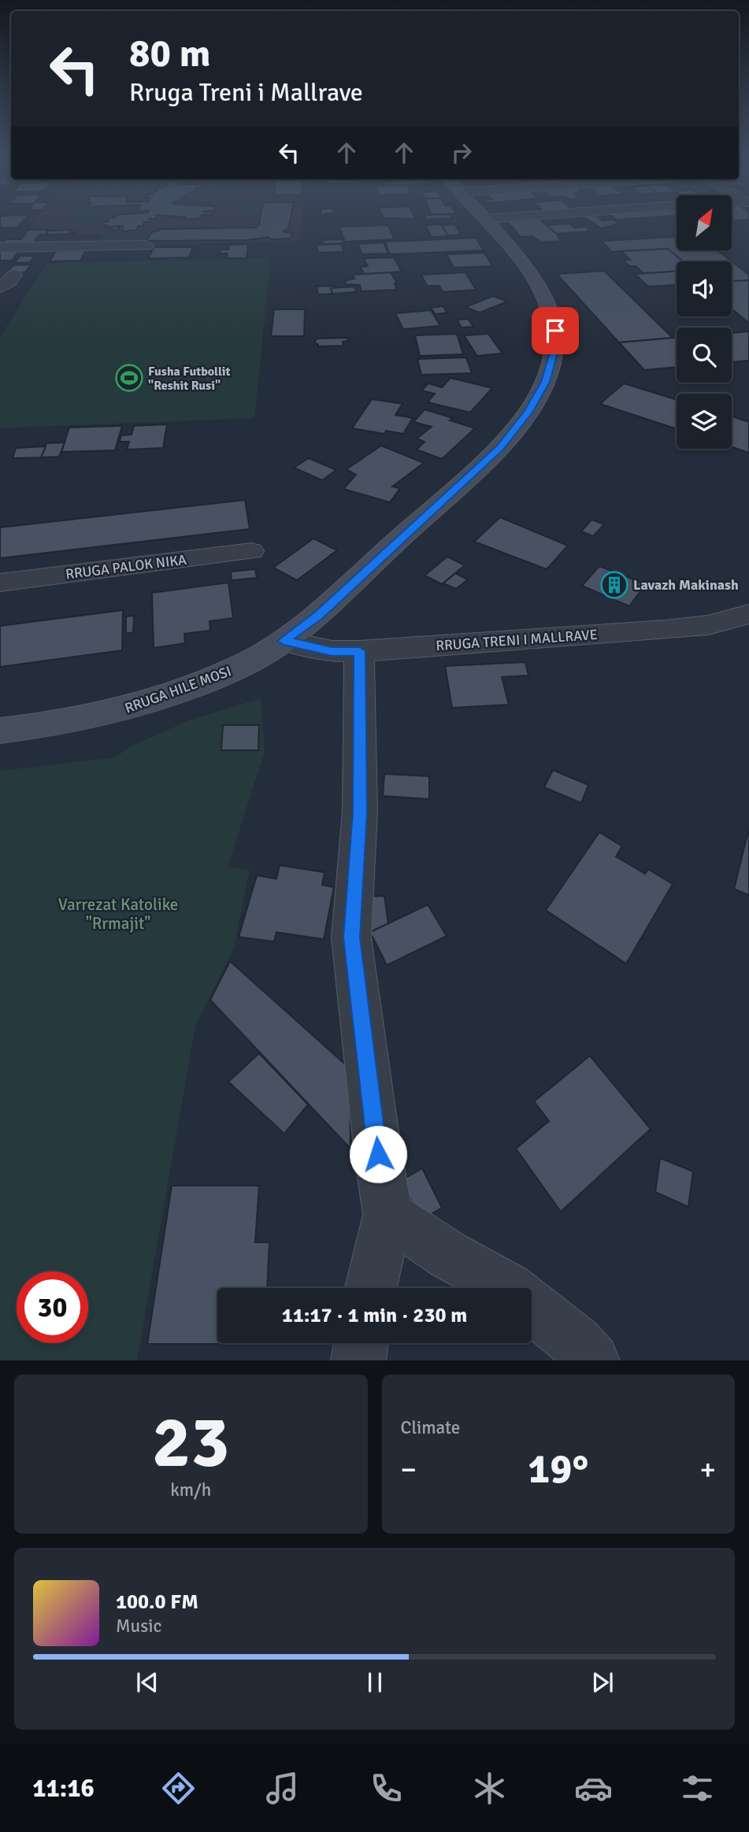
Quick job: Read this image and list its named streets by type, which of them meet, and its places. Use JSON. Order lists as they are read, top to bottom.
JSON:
{
  "streets": {
    "main road": ["RRUGA HILE MOSI"],
    "street": ["RRUGA PALOK NIKA", "RRUGA TRENI I MALLRAVE"]
  },
  "crossings": [
    ["RRUGA TRENI I MALLRAVE", "RRUGA HILE MOSI"]
  ],
  "parks": ["Varrezat Katolike \"Rrmajit\""],
  "places": {
    "sports": ["Fusha Futbollit \"Reshit Rusi\""],
    "building": ["Lavazh Makinash"]
  },
  "north": "top right",
  "page": {
    "turn": ["80 m", "Rruga Treni i Mallrave"],
    "limit": "30",
    "trip": "11:17 · 1 min · 230 m",
    "tile": [
      ["23", "km/h"],
      "Climate"
    ],
    "heat": ["−", "19°", "+"],
    "song": ["100.0 FM", "Music"],
    "tabs": "11:16"
  }
}
